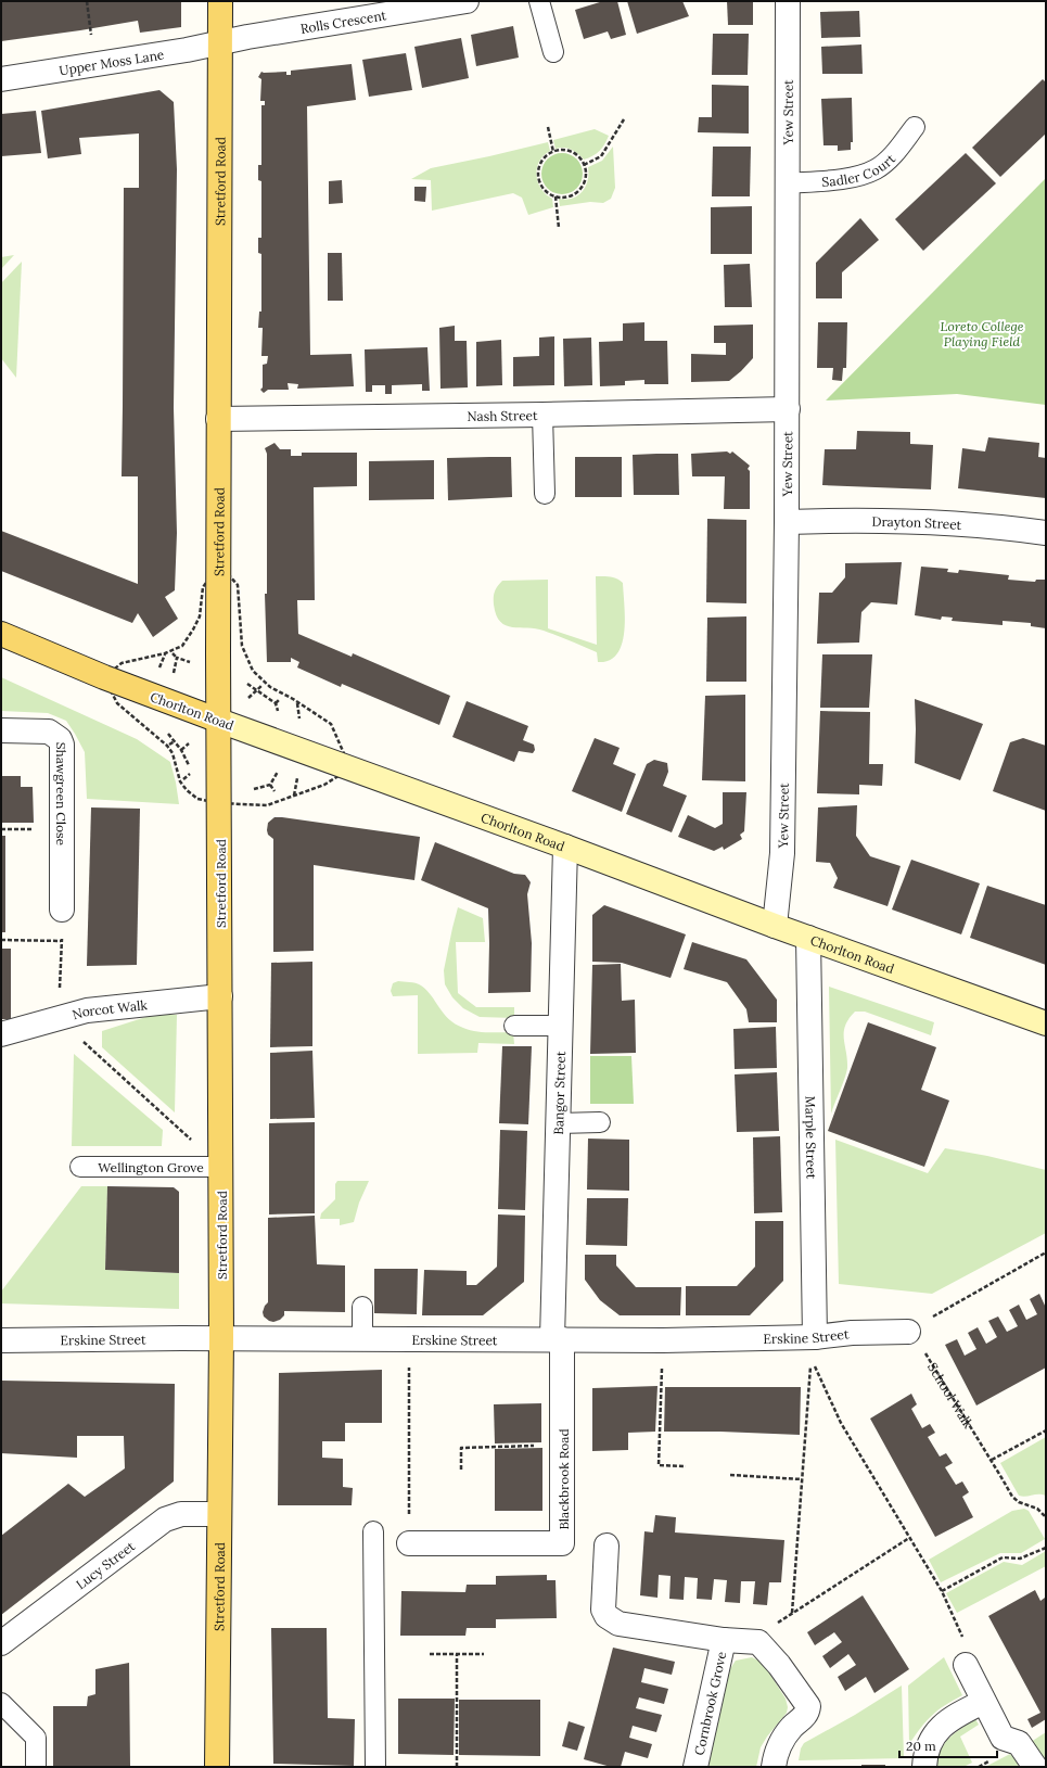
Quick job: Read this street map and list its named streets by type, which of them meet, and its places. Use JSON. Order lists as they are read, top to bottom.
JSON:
{
  "streets": {
    "main road": ["Stretford Road", "Chorlton Road"],
    "street": [
      "Rolls Crescent",
      "Upper Moss Lane",
      "Yew Street",
      "Nash Street",
      "Drayton Street",
      "Shawgreen Close",
      "Norcot Walk",
      "Bangor Street",
      "Marple Street",
      "Erskine Street",
      "Blackbrook Road",
      "Lucy Street",
      "Cornbrook Grove"
    ],
    "lane": ["Sadler Court", "Wellington Grove"],
    "path": ["School Walk"]
  },
  "crossings": [
    ["Rolls Crescent", "Upper Moss Lane"],
    ["Rolls Crescent", "Stretford Road"],
    ["Upper Moss Lane", "Stretford Road"],
    ["Yew Street", "Sadler Court"],
    ["Yew Street", "Nash Street"],
    ["Yew Street", "Drayton Street"],
    ["Yew Street", "Chorlton Road"],
    ["Stretford Road", "Nash Street"],
    ["Stretford Road", "Chorlton Road"],
    ["Stretford Road", "Norcot Walk"],
    ["Stretford Road", "Wellington Grove"],
    ["Stretford Road", "Erskine Street"],
    ["Stretford Road", "Lucy Street"],
    ["Chorlton Road", "Bangor Street"],
    ["Chorlton Road", "Marple Street"],
    ["Bangor Street", "Erskine Street"],
    ["Bangor Street", "Blackbrook Road"],
    ["Marple Street", "Erskine Street"],
    ["Erskine Street", "School Walk"],
    ["Erskine Street", "Blackbrook Road"]
  ],
  "parks": ["Loreto College Playing Field"],
  "scale_bar": "20 m"
}
